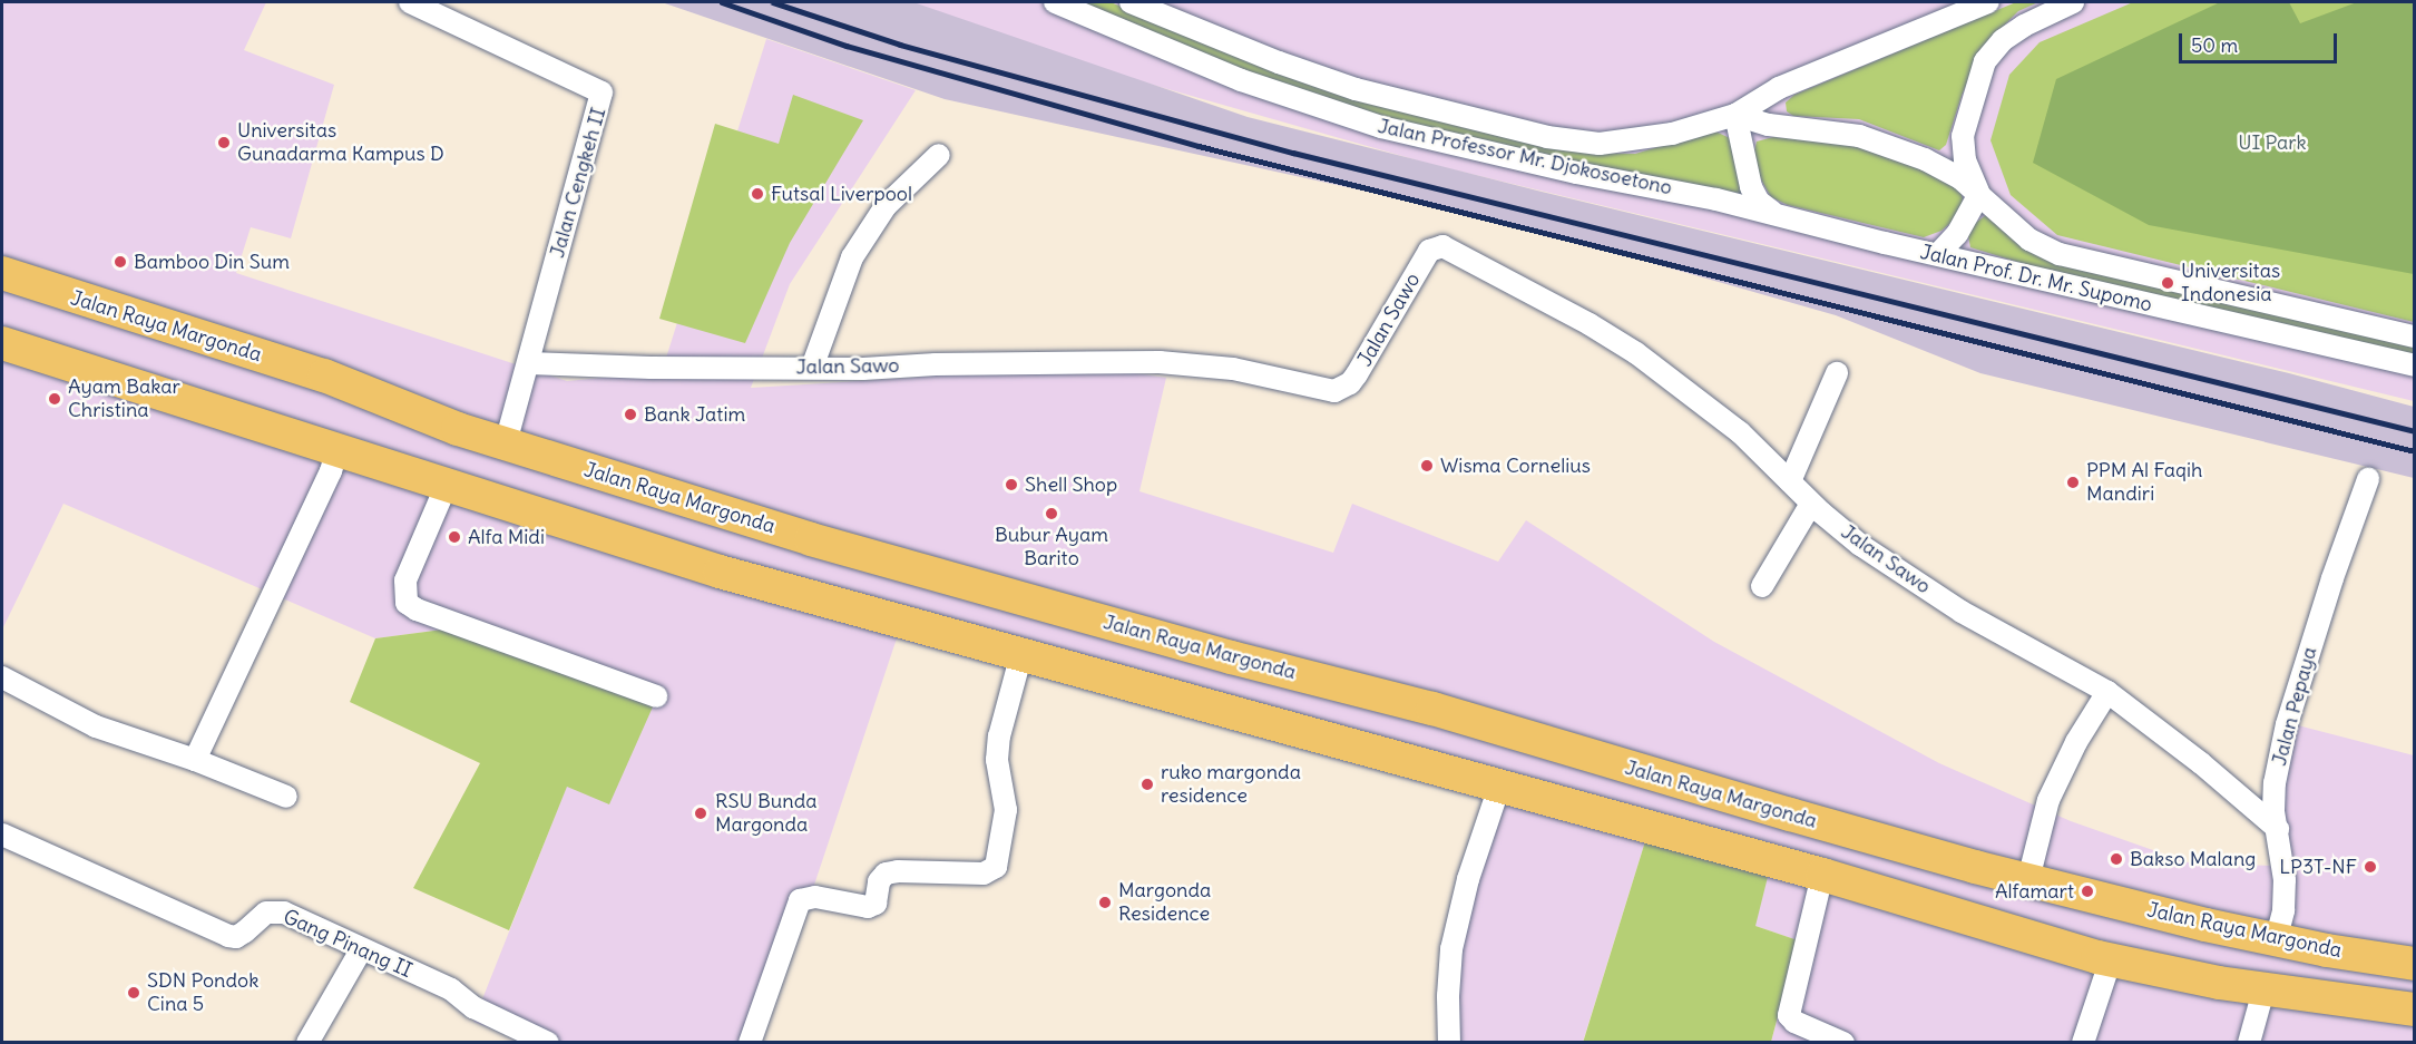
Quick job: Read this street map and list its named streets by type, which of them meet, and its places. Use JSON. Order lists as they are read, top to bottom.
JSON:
{
  "streets": {
    "main road": ["Jalan Raya Margonda"],
    "street": [
      "Jalan Professor Mr. Djokosoetono",
      "Jalan Cengkeh II",
      "Jalan Prof. Dr. Mr. Supomo",
      "Jalan Sawo",
      "Jalan Pepaya",
      "Gang Pinang II"
    ]
  },
  "crossings": [
    ["Jalan Professor Mr. Djokosoetono", "Jalan Prof. Dr. Mr. Supomo"],
    ["Jalan Cengkeh II", "Jalan Sawo"],
    ["Jalan Sawo", "Jalan Pepaya"],
    ["Jalan Raya Margonda", "Jalan Pepaya"]
  ],
  "parks": ["UI Park"],
  "places": [
    "Universitas Gunadarma Kampus D",
    "Futsal Liverpool",
    "Bamboo Din Sum",
    "Universitas Indonesia",
    "Ayam Bakar Christina",
    "Bank Jatim",
    "Wisma Cornelius",
    "PPM Al Faqih Mandiri",
    "Shell Shop",
    "Bubur Ayam Barito",
    "Alfa Midi",
    "ruko margonda residence",
    "RSU Bunda Margonda",
    "Bakso Malang",
    "LP3T-NF",
    "Alfamart",
    "Margonda Residence",
    "SDN Pondok Cina 5"
  ],
  "scale_bar": "50 m"
}
